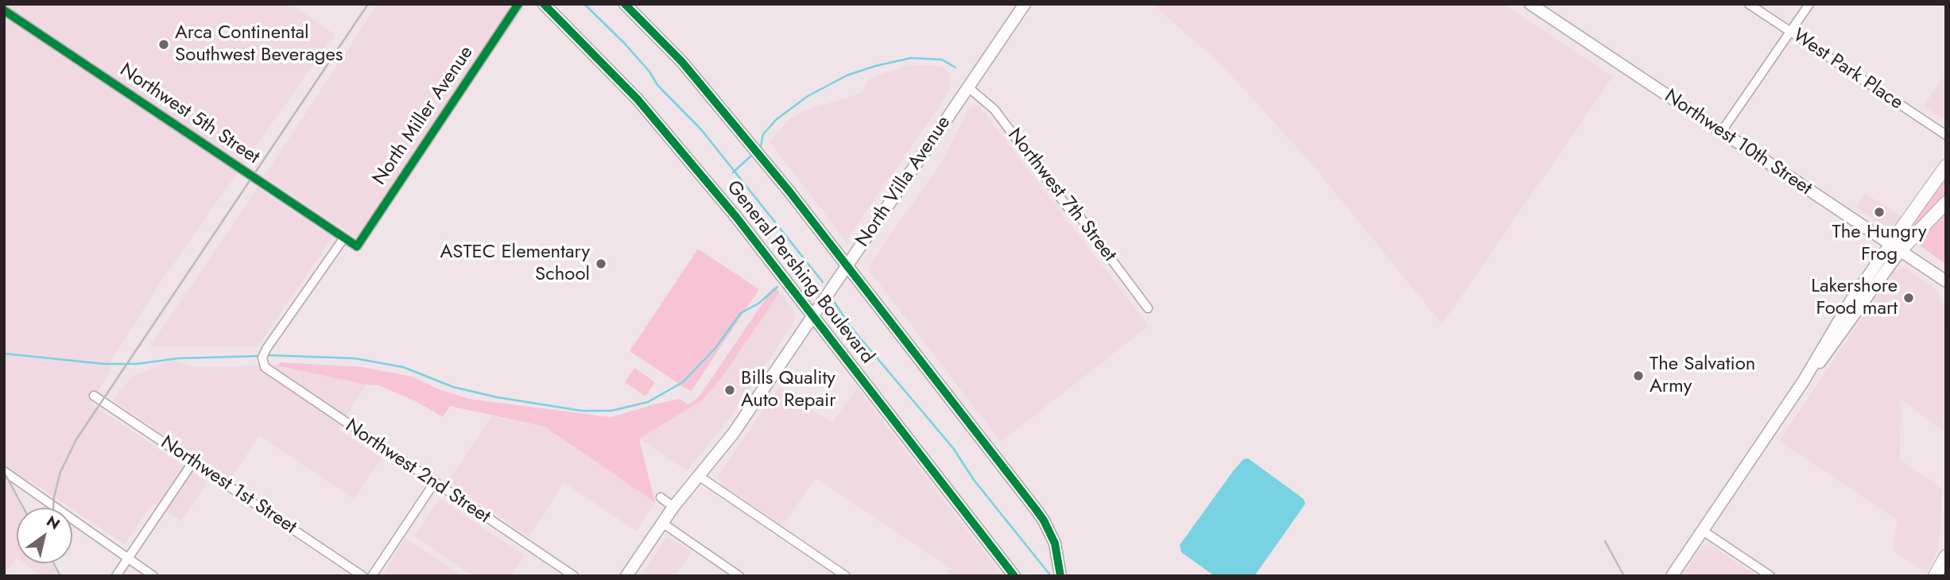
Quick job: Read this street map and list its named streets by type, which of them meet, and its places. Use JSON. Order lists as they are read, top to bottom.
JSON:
{
  "streets": {
    "main road": ["Northwest 10th Street", "North Villa Avenue", "General Pershing Boulevard"],
    "street": [
      "West Park Place",
      "Northwest 5th Street",
      "North Miller Avenue",
      "Northwest 7th Street",
      "Northwest 2nd Street",
      "Northwest 1st Street"
    ]
  },
  "crossings": [
    ["Northwest 5th Street", "North Miller Avenue"],
    ["Northwest 5th Street", "Northwest 2nd Street"],
    ["North Villa Avenue", "Northwest 7th Street"],
    ["North Villa Avenue", "General Pershing Boulevard"]
  ],
  "places": [
    "Arca Continental Southwest Beverages",
    "The Hungry Frog",
    "ASTEC Elementary School",
    "Lakershore Food mart",
    "The Salvation Army",
    "Bills Quality Auto Repair"
  ],
  "north": "top right"
}
